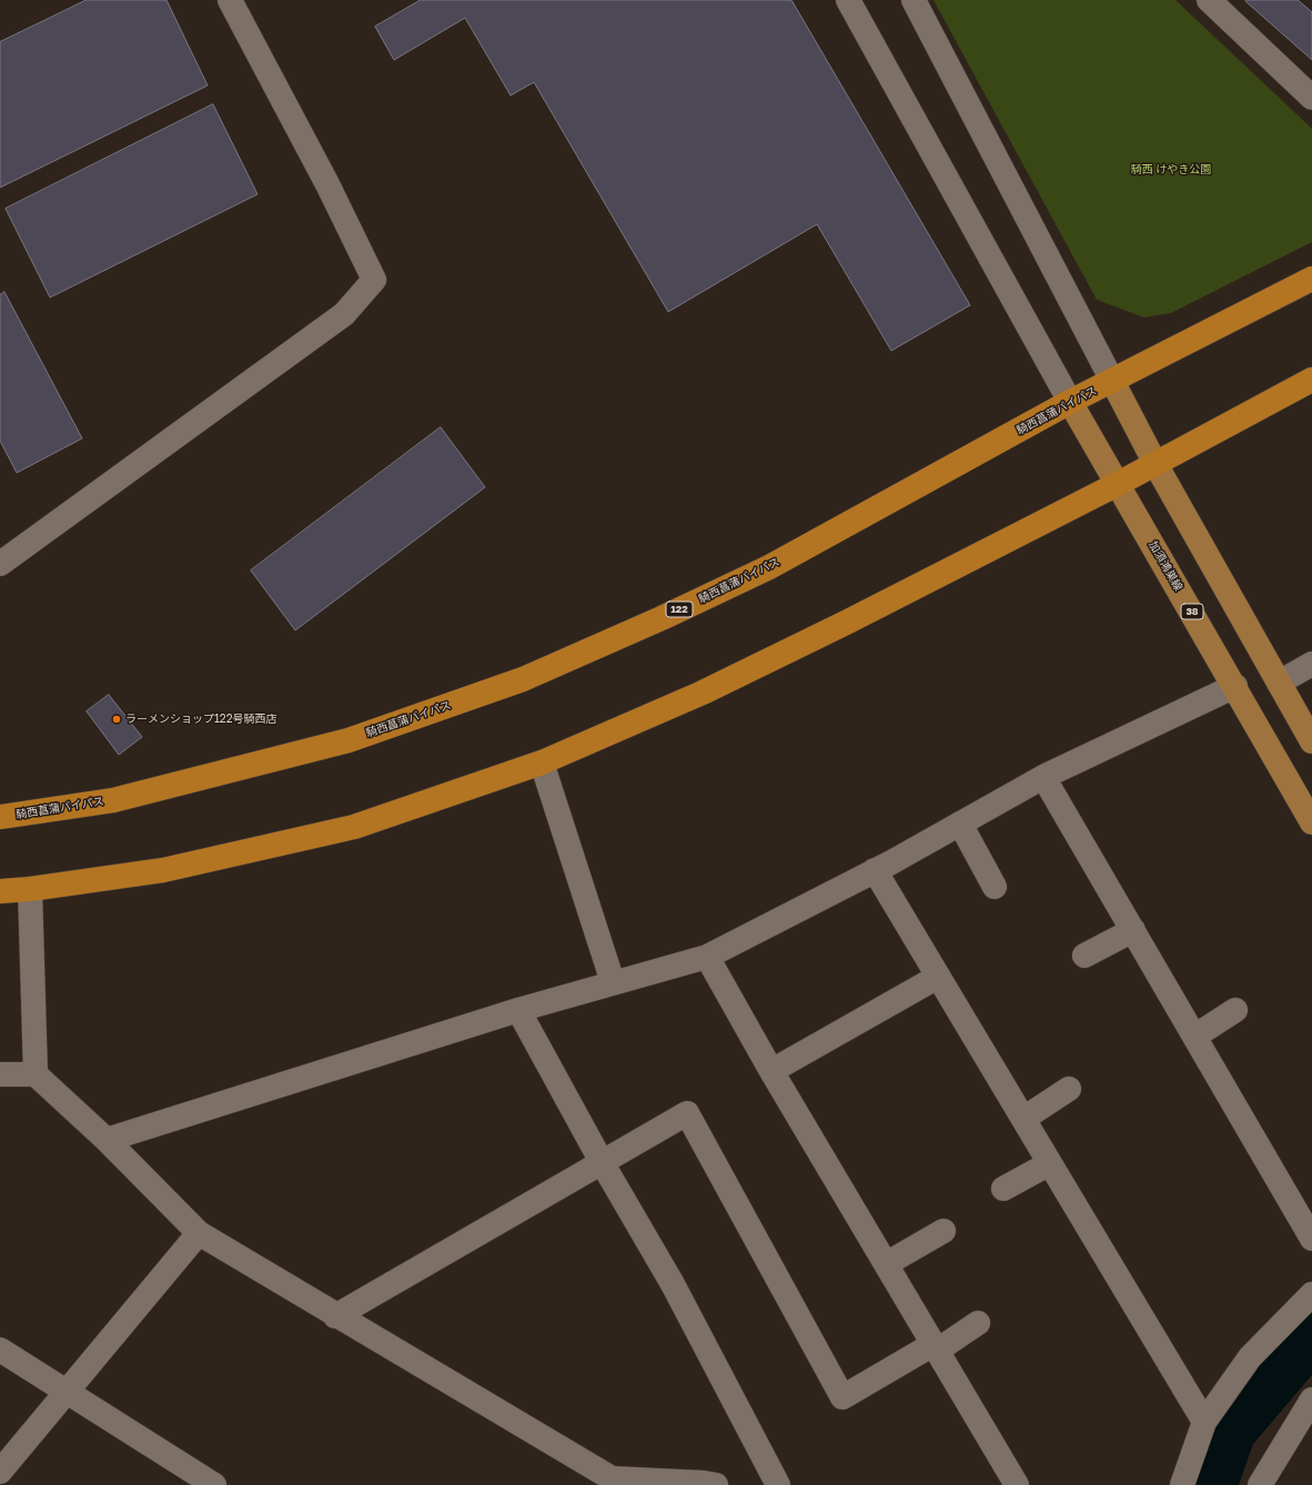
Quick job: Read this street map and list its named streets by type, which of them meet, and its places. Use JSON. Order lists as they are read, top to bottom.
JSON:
{
  "streets": {
    "highway": ["騎西菖蒲バイパス", "122"],
    "main road": ["加須鴻巣線", "38"]
  },
  "crossings": [
    ["騎西菖蒲バイパス", "加須鴻巣線"]
  ],
  "parks": ["騎西 けやき公園"],
  "places": ["ラーメンショップ122号騎西店"]
}
